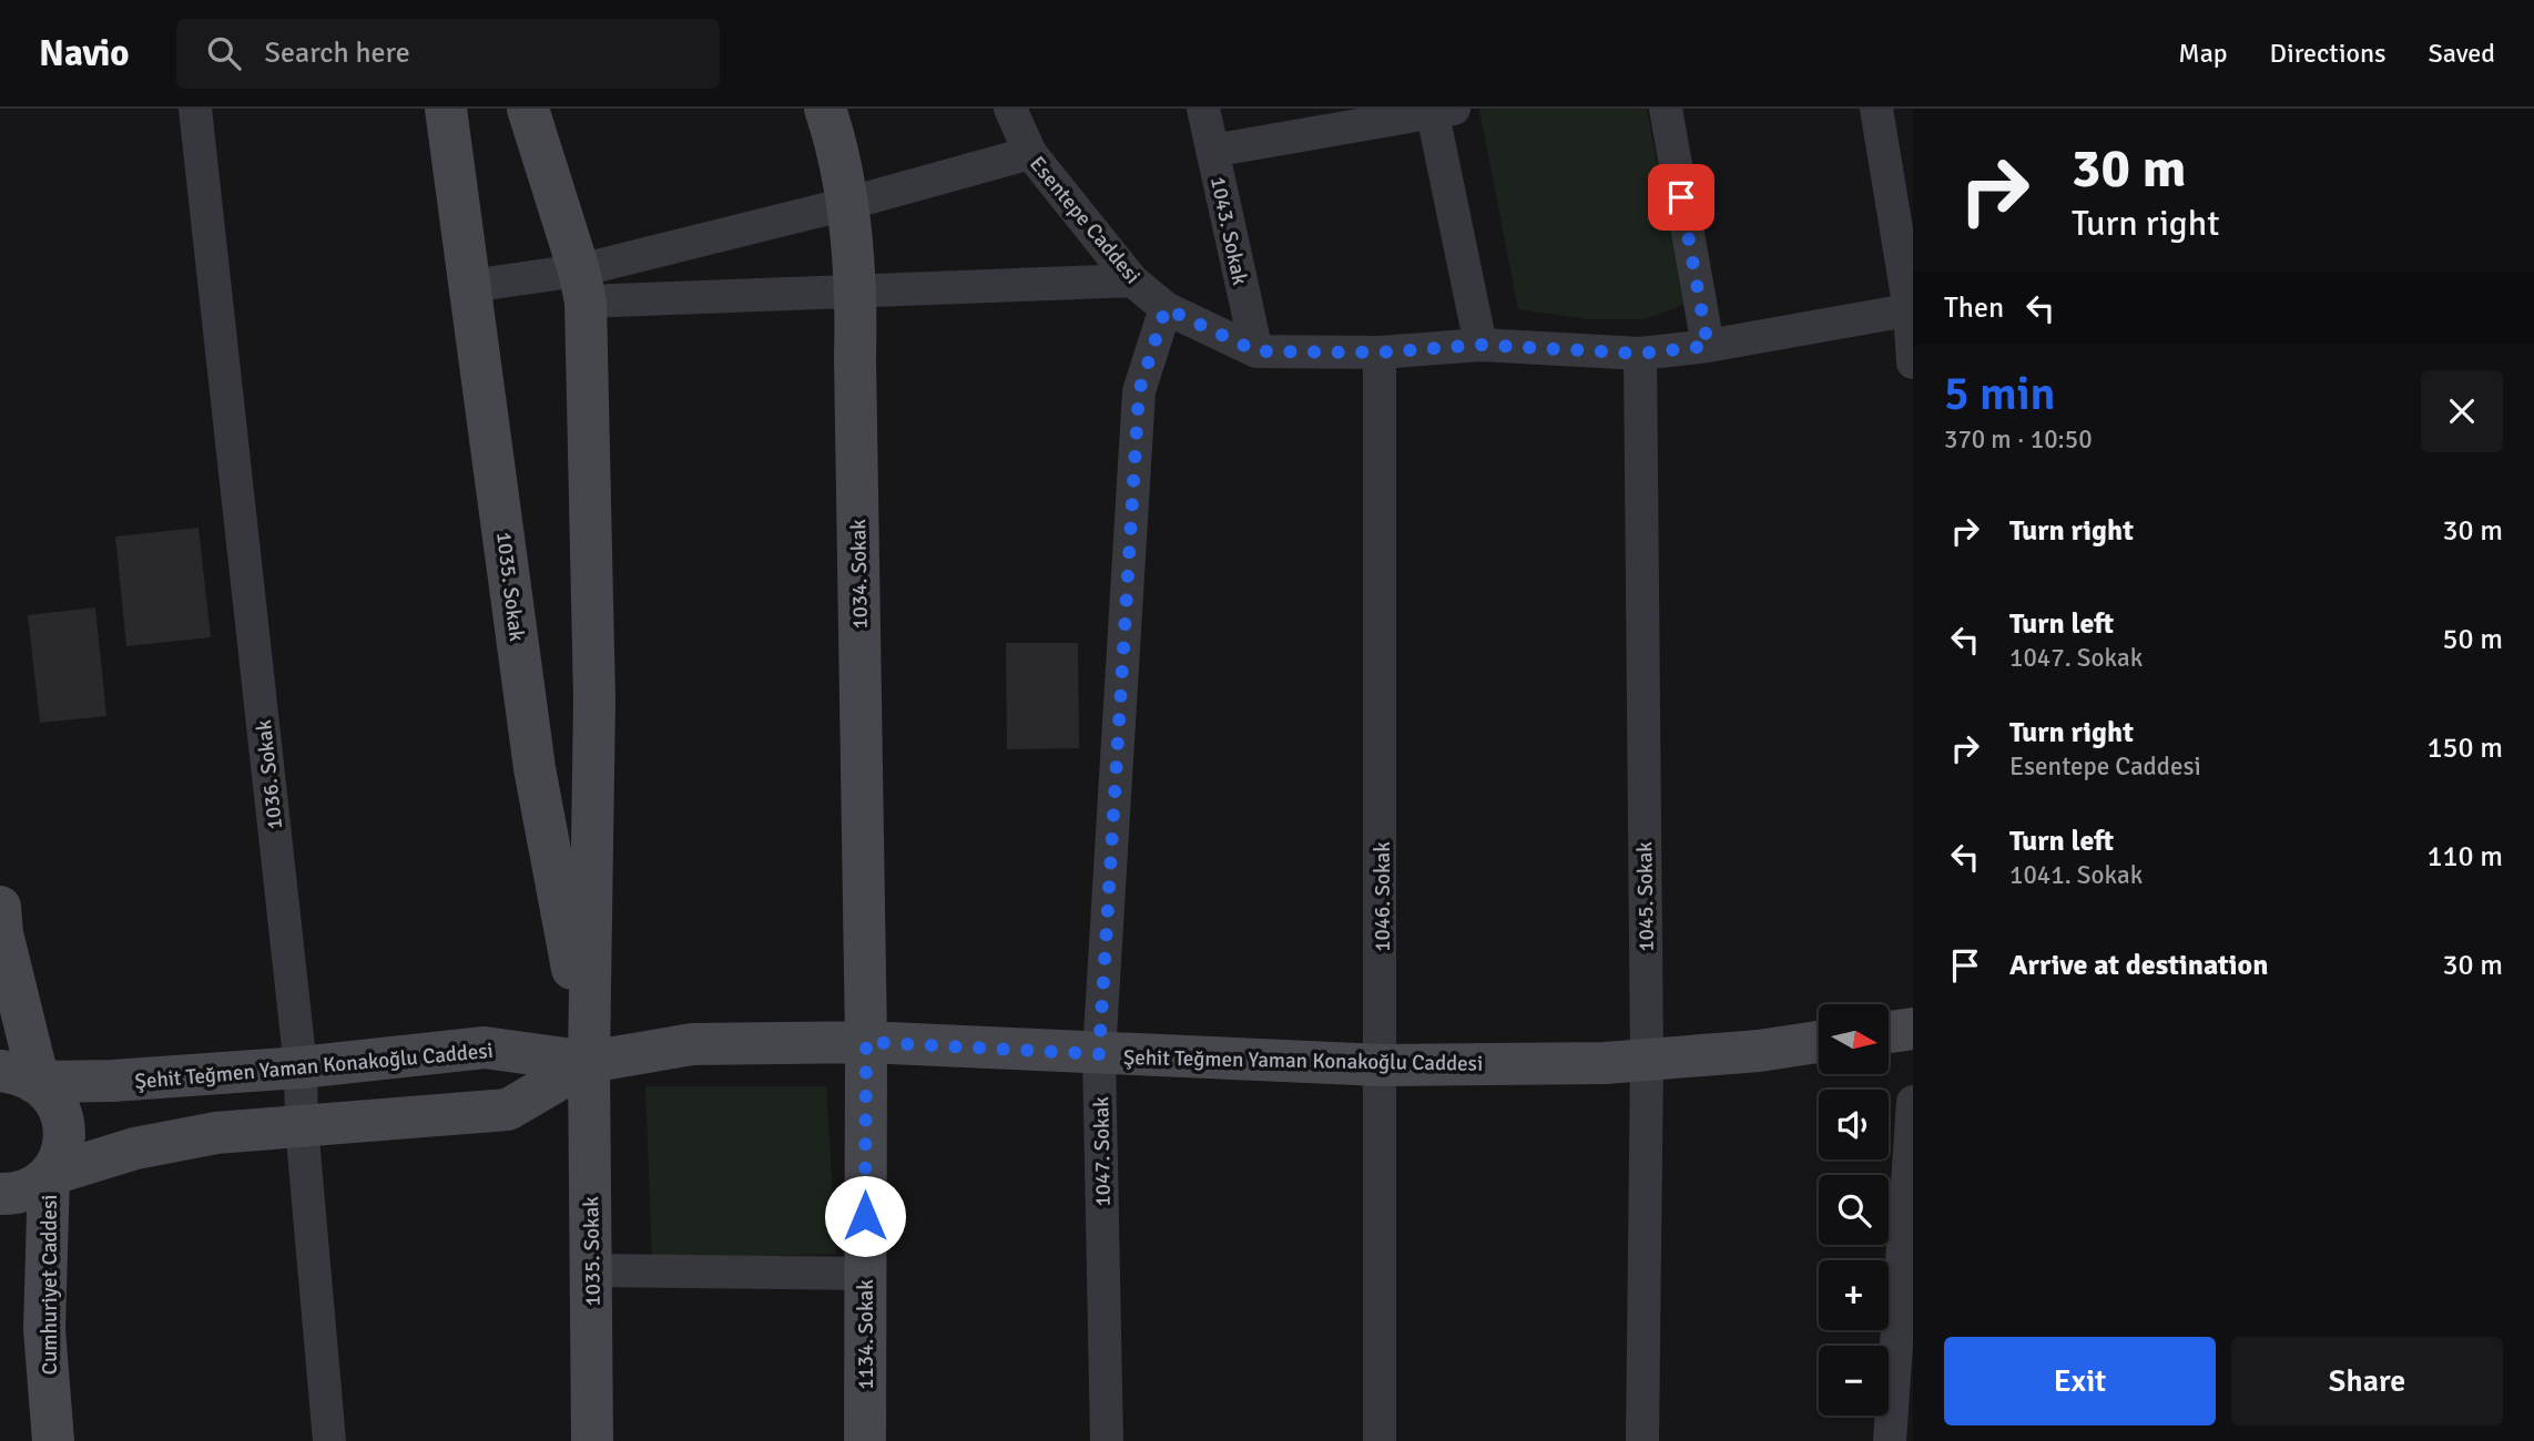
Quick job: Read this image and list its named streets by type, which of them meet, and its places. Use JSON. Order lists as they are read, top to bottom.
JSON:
{
  "streets": {
    "street": [
      "Esentepe Caddesi",
      "1043. Sokak",
      "1034. Sokak",
      "1035. Sokak",
      "1036. Sokak",
      "1046. Sokak",
      "1045. Sokak",
      "Şehit Teğmen Yaman Konakoğlu Caddesi",
      "1047. Sokak",
      "Cumhuriyet Caddesi",
      "1134. Sokak"
    ]
  },
  "crossings": [
    ["Esentepe Caddesi", "1043. Sokak"],
    ["Esentepe Caddesi", "1046. Sokak"],
    ["Esentepe Caddesi", "1045. Sokak"],
    ["Esentepe Caddesi", "1047. Sokak"],
    ["1034. Sokak", "Şehit Teğmen Yaman Konakoğlu Caddesi"],
    ["1034. Sokak", "1134. Sokak"],
    ["1035. Sokak", "Şehit Teğmen Yaman Konakoğlu Caddesi"],
    ["1036. Sokak", "Şehit Teğmen Yaman Konakoğlu Caddesi"],
    ["1046. Sokak", "Şehit Teğmen Yaman Konakoğlu Caddesi"],
    ["1045. Sokak", "Şehit Teğmen Yaman Konakoğlu Caddesi"],
    ["Şehit Teğmen Yaman Konakoğlu Caddesi", "1047. Sokak"],
    ["Şehit Teğmen Yaman Konakoğlu Caddesi", "Cumhuriyet Caddesi"],
    ["Şehit Teğmen Yaman Konakoğlu Caddesi", "1134. Sokak"]
  ],
  "north": "right",
  "page": {
    "header": "Navio",
    "search": "Search here",
    "nav": ["Map", "Directions", "Saved"],
    "turn": ["30 m", "Turn right"],
    "then": "Then",
    "heading": ["5 min", "370 m · 10:50"],
    "list": [
      {
        "name": "Turn right",
        "value": "30 m"
      },
      {
        "name": "Turn left",
        "note": "1047. Sokak",
        "value": "50 m"
      },
      {
        "name": "Turn right",
        "note": "Esentepe Caddesi",
        "value": "150 m"
      },
      {
        "name": "Turn left",
        "note": "1041. Sokak",
        "value": "110 m"
      },
      {
        "name": "Arrive at destination",
        "value": "30 m"
      }
    ],
    "map_buttons": ["+", "−"],
    "buttons": ["Exit", "Share"]
  }
}
